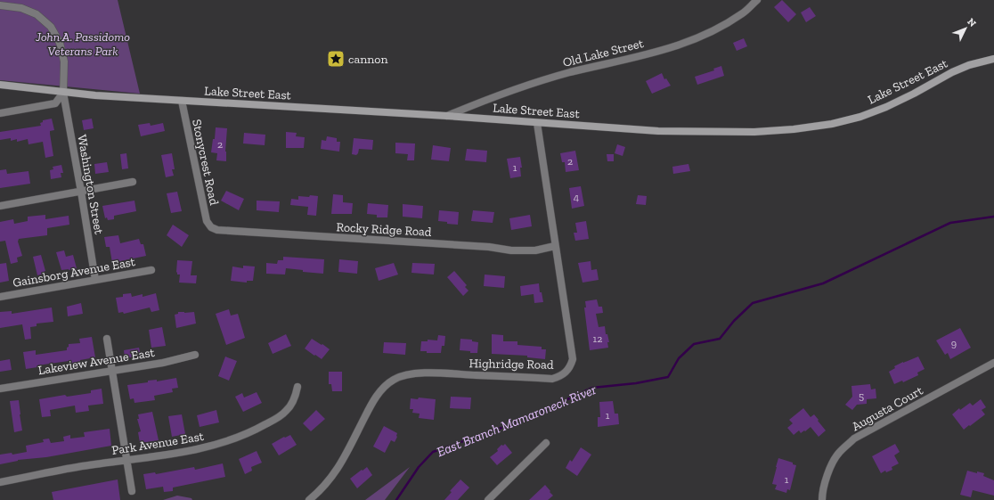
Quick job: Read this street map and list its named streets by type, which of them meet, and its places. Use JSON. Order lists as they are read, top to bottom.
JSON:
{
  "streets": {
    "main road": ["Lake Street East"],
    "street": [
      "Old Lake Street",
      "Stonycrest Road",
      "Washington Street",
      "Rocky Ridge Road",
      "Gainsborg Avenue East",
      "Lakeview Avenue East",
      "Highridge Road",
      "Augusta Court",
      "Park Avenue East"
    ]
  },
  "crossings": [
    ["Old Lake Street", "Lake Street East"],
    ["Lake Street East", "Stonycrest Road"],
    ["Lake Street East", "Washington Street"],
    ["Lake Street East", "Highridge Road"],
    ["Stonycrest Road", "Rocky Ridge Road"],
    ["Washington Street", "Gainsborg Avenue East"],
    ["Rocky Ridge Road", "Highridge Road"]
  ],
  "water": ["East Branch Mamaroneck River"],
  "parks": ["John A. Passidomo Veterans Park"],
  "places": {
    "place": ["cannon"]
  },
  "house_numbers": [
    "2",
    "2",
    "1",
    "4",
    "12",
    "9",
    "5",
    "1",
    "1"
  ],
  "north": "top right"
}
